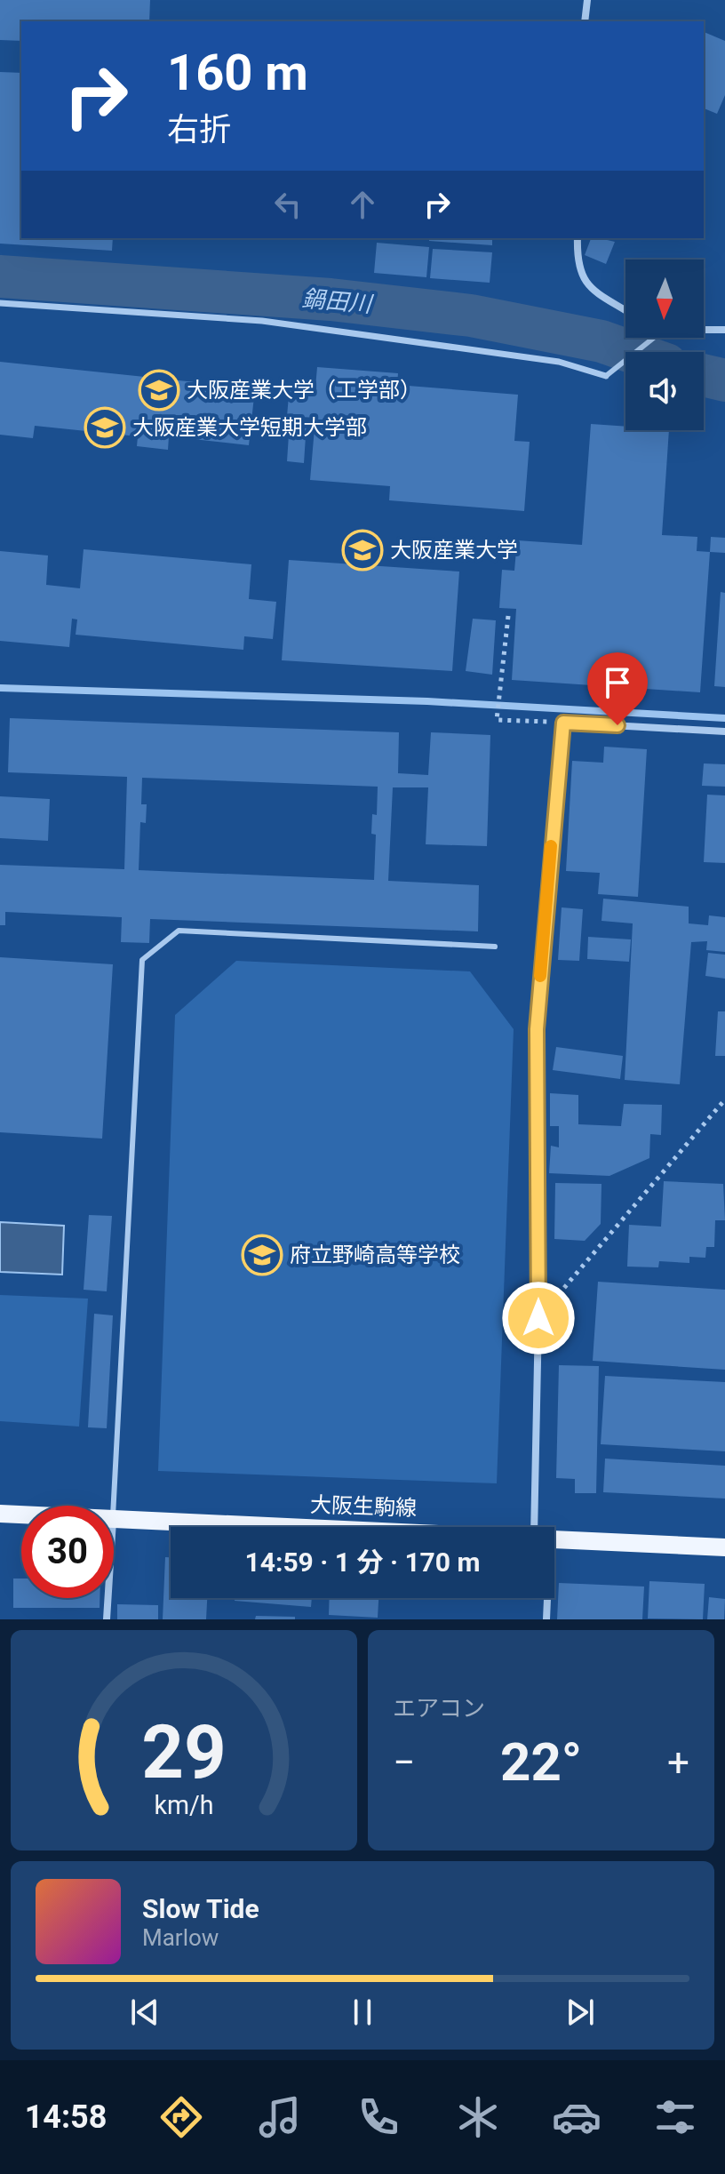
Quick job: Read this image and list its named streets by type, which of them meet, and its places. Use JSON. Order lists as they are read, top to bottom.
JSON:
{
  "streets": {
    "main road": ["大阪生駒線"]
  },
  "water": ["鍋田川"],
  "places": {
    "school or university": [
      "大阪産業大学（工学部）",
      "大阪産業大学短期大学部",
      "大阪産業大学",
      "府立野崎高等学校"
    ]
  },
  "north": "bottom",
  "page": {
    "turn": ["160 m", "右折"],
    "limit": "30",
    "trip": "14:59 · 1 分 · 170 m",
    "tile": "エアコン",
    "heat": ["−", "22°", "+"],
    "song": ["Slow Tide", "Marlow"],
    "tabs": "14:58",
    "gauge": ["29", "km/h"]
  }
}
